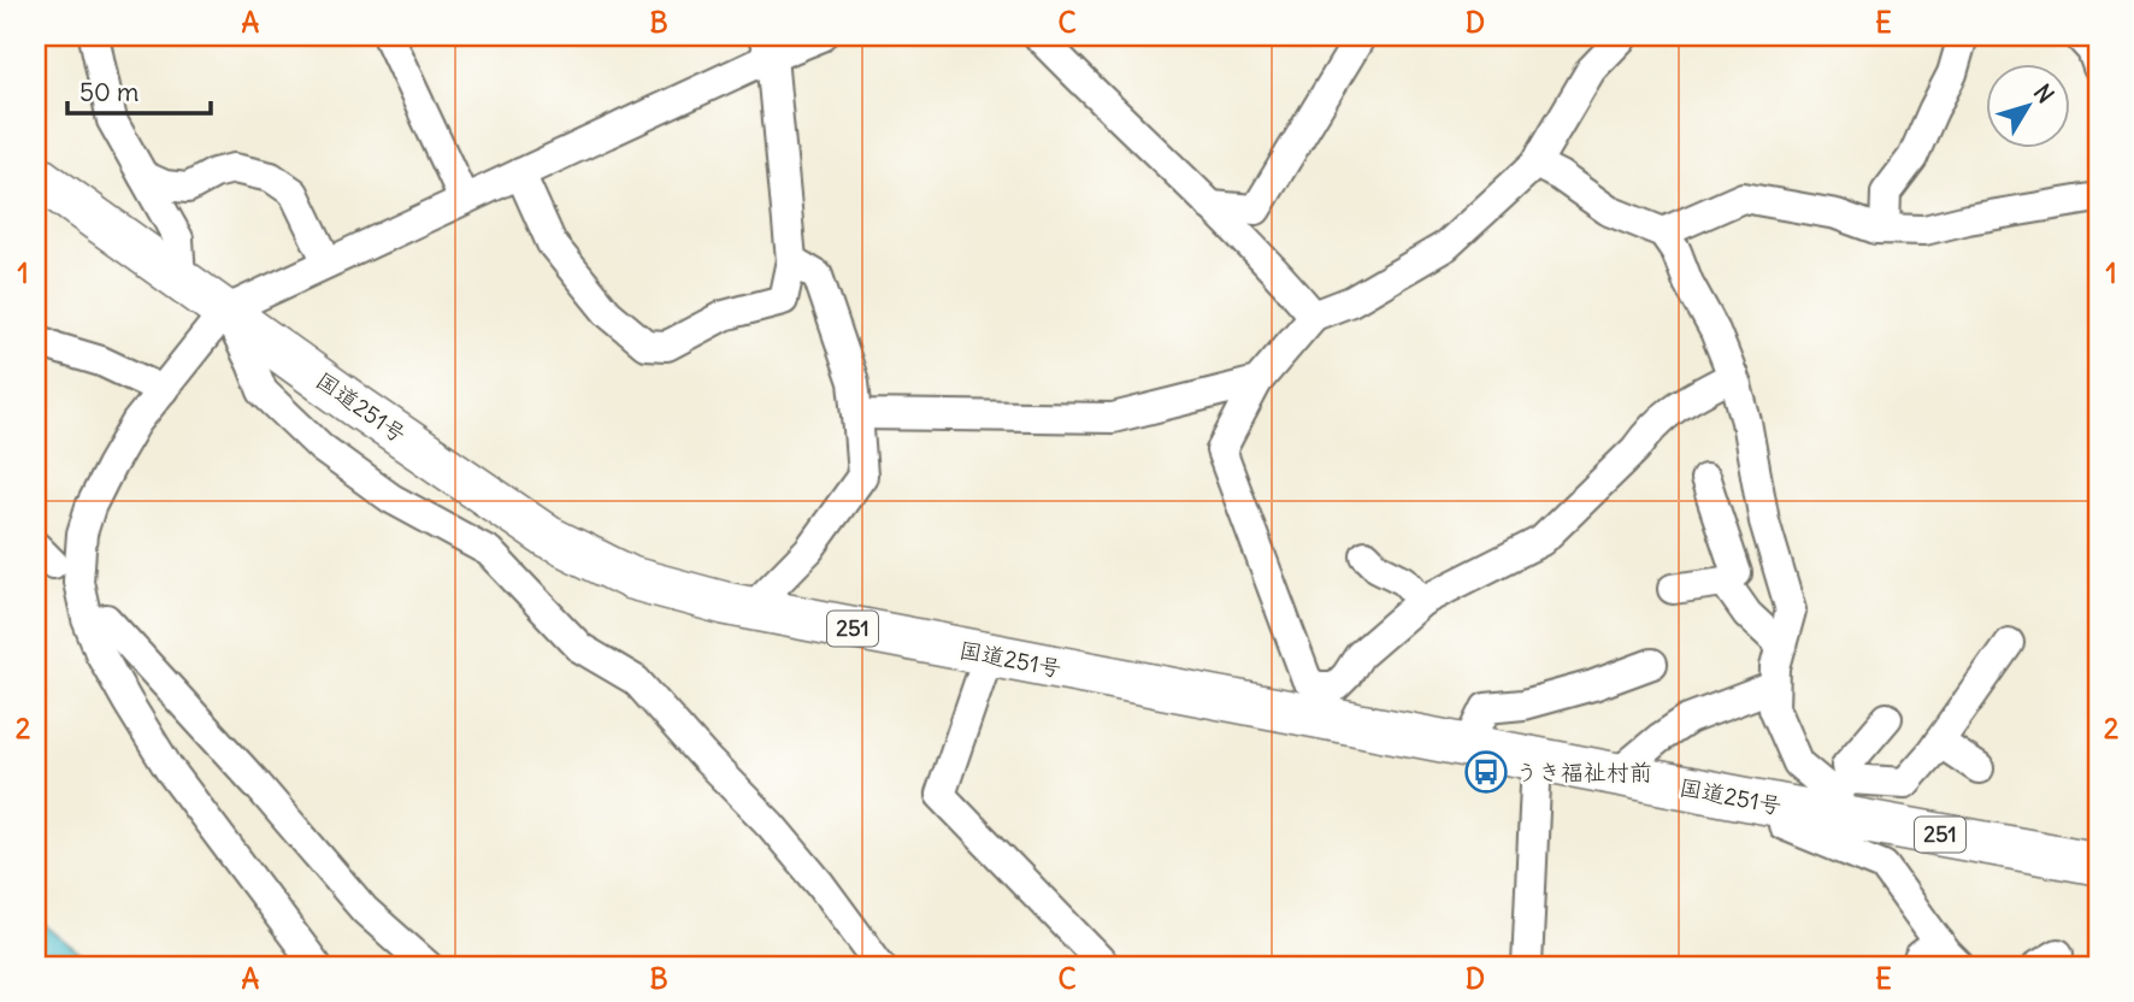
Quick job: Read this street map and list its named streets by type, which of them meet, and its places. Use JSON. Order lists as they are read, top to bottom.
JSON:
{
  "streets": {
    "highway": ["国道251号", "251"]
  },
  "places": {
    "bus stop": ["うき福祉村前"]
  },
  "scale_bar": "50 m",
  "north": "top right",
  "grid": {
    "columns": [
      "A",
      "B",
      "C",
      "D",
      "E"
    ],
    "rows": ["1", "2"]
  }
}
